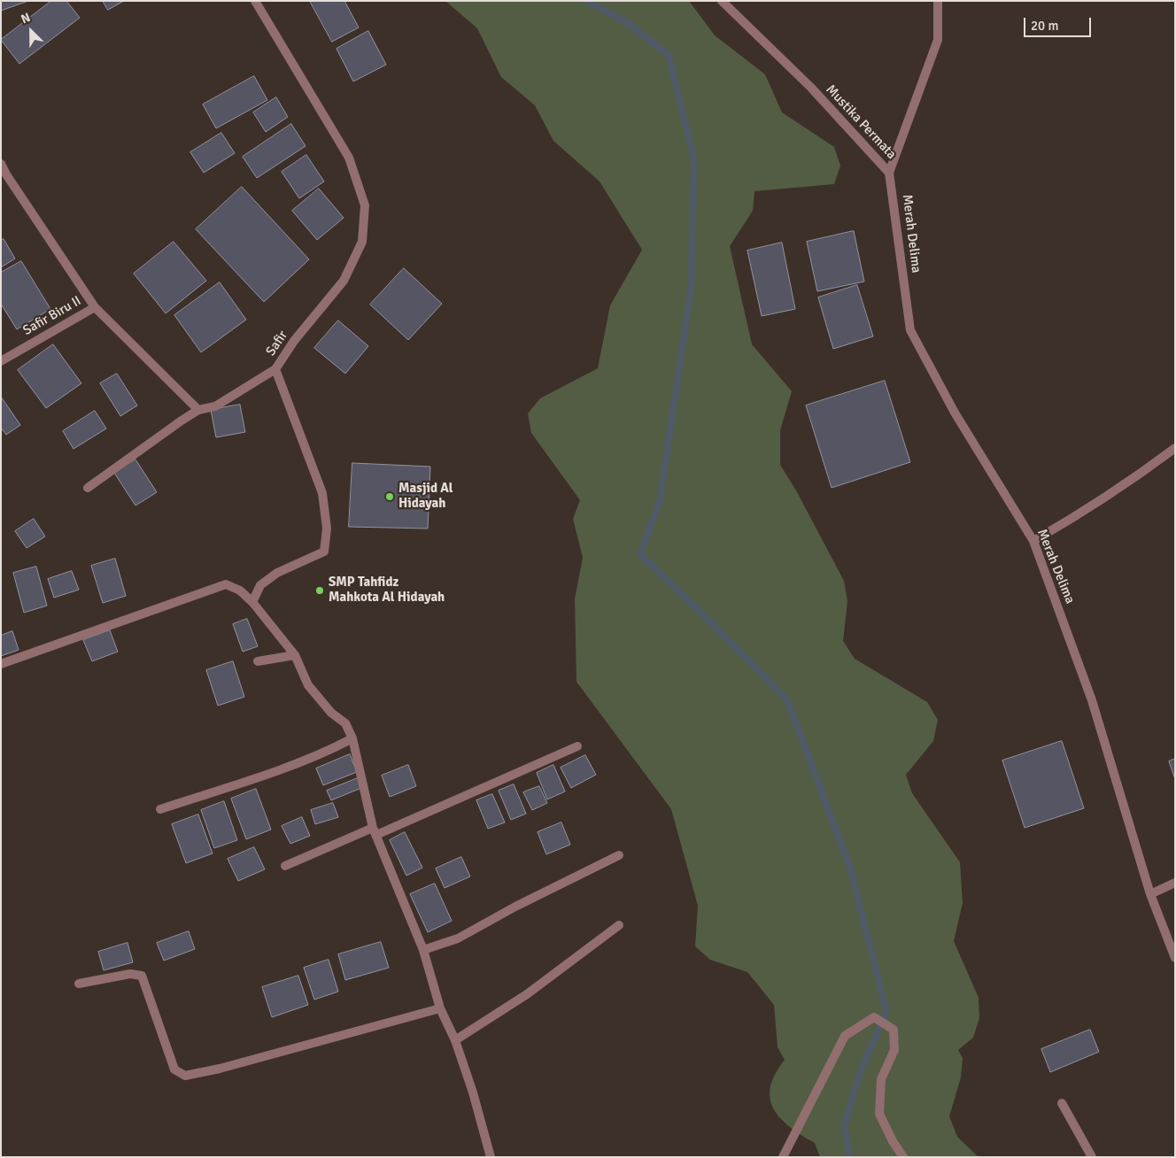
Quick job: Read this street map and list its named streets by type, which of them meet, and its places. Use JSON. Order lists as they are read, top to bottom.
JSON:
{
  "streets": {
    "street": [
      "Mustika Permata",
      "Merah Delima",
      "Safir Biru II",
      "Safir"
    ]
  },
  "crossings": [
    ["Mustika Permata", "Merah Delima"]
  ],
  "places": ["Masjid Al Hidayah", "SMP Tahfidz Mahkota Al Hidayah"],
  "scale_bar": "20 m",
  "north": "top left"
}
